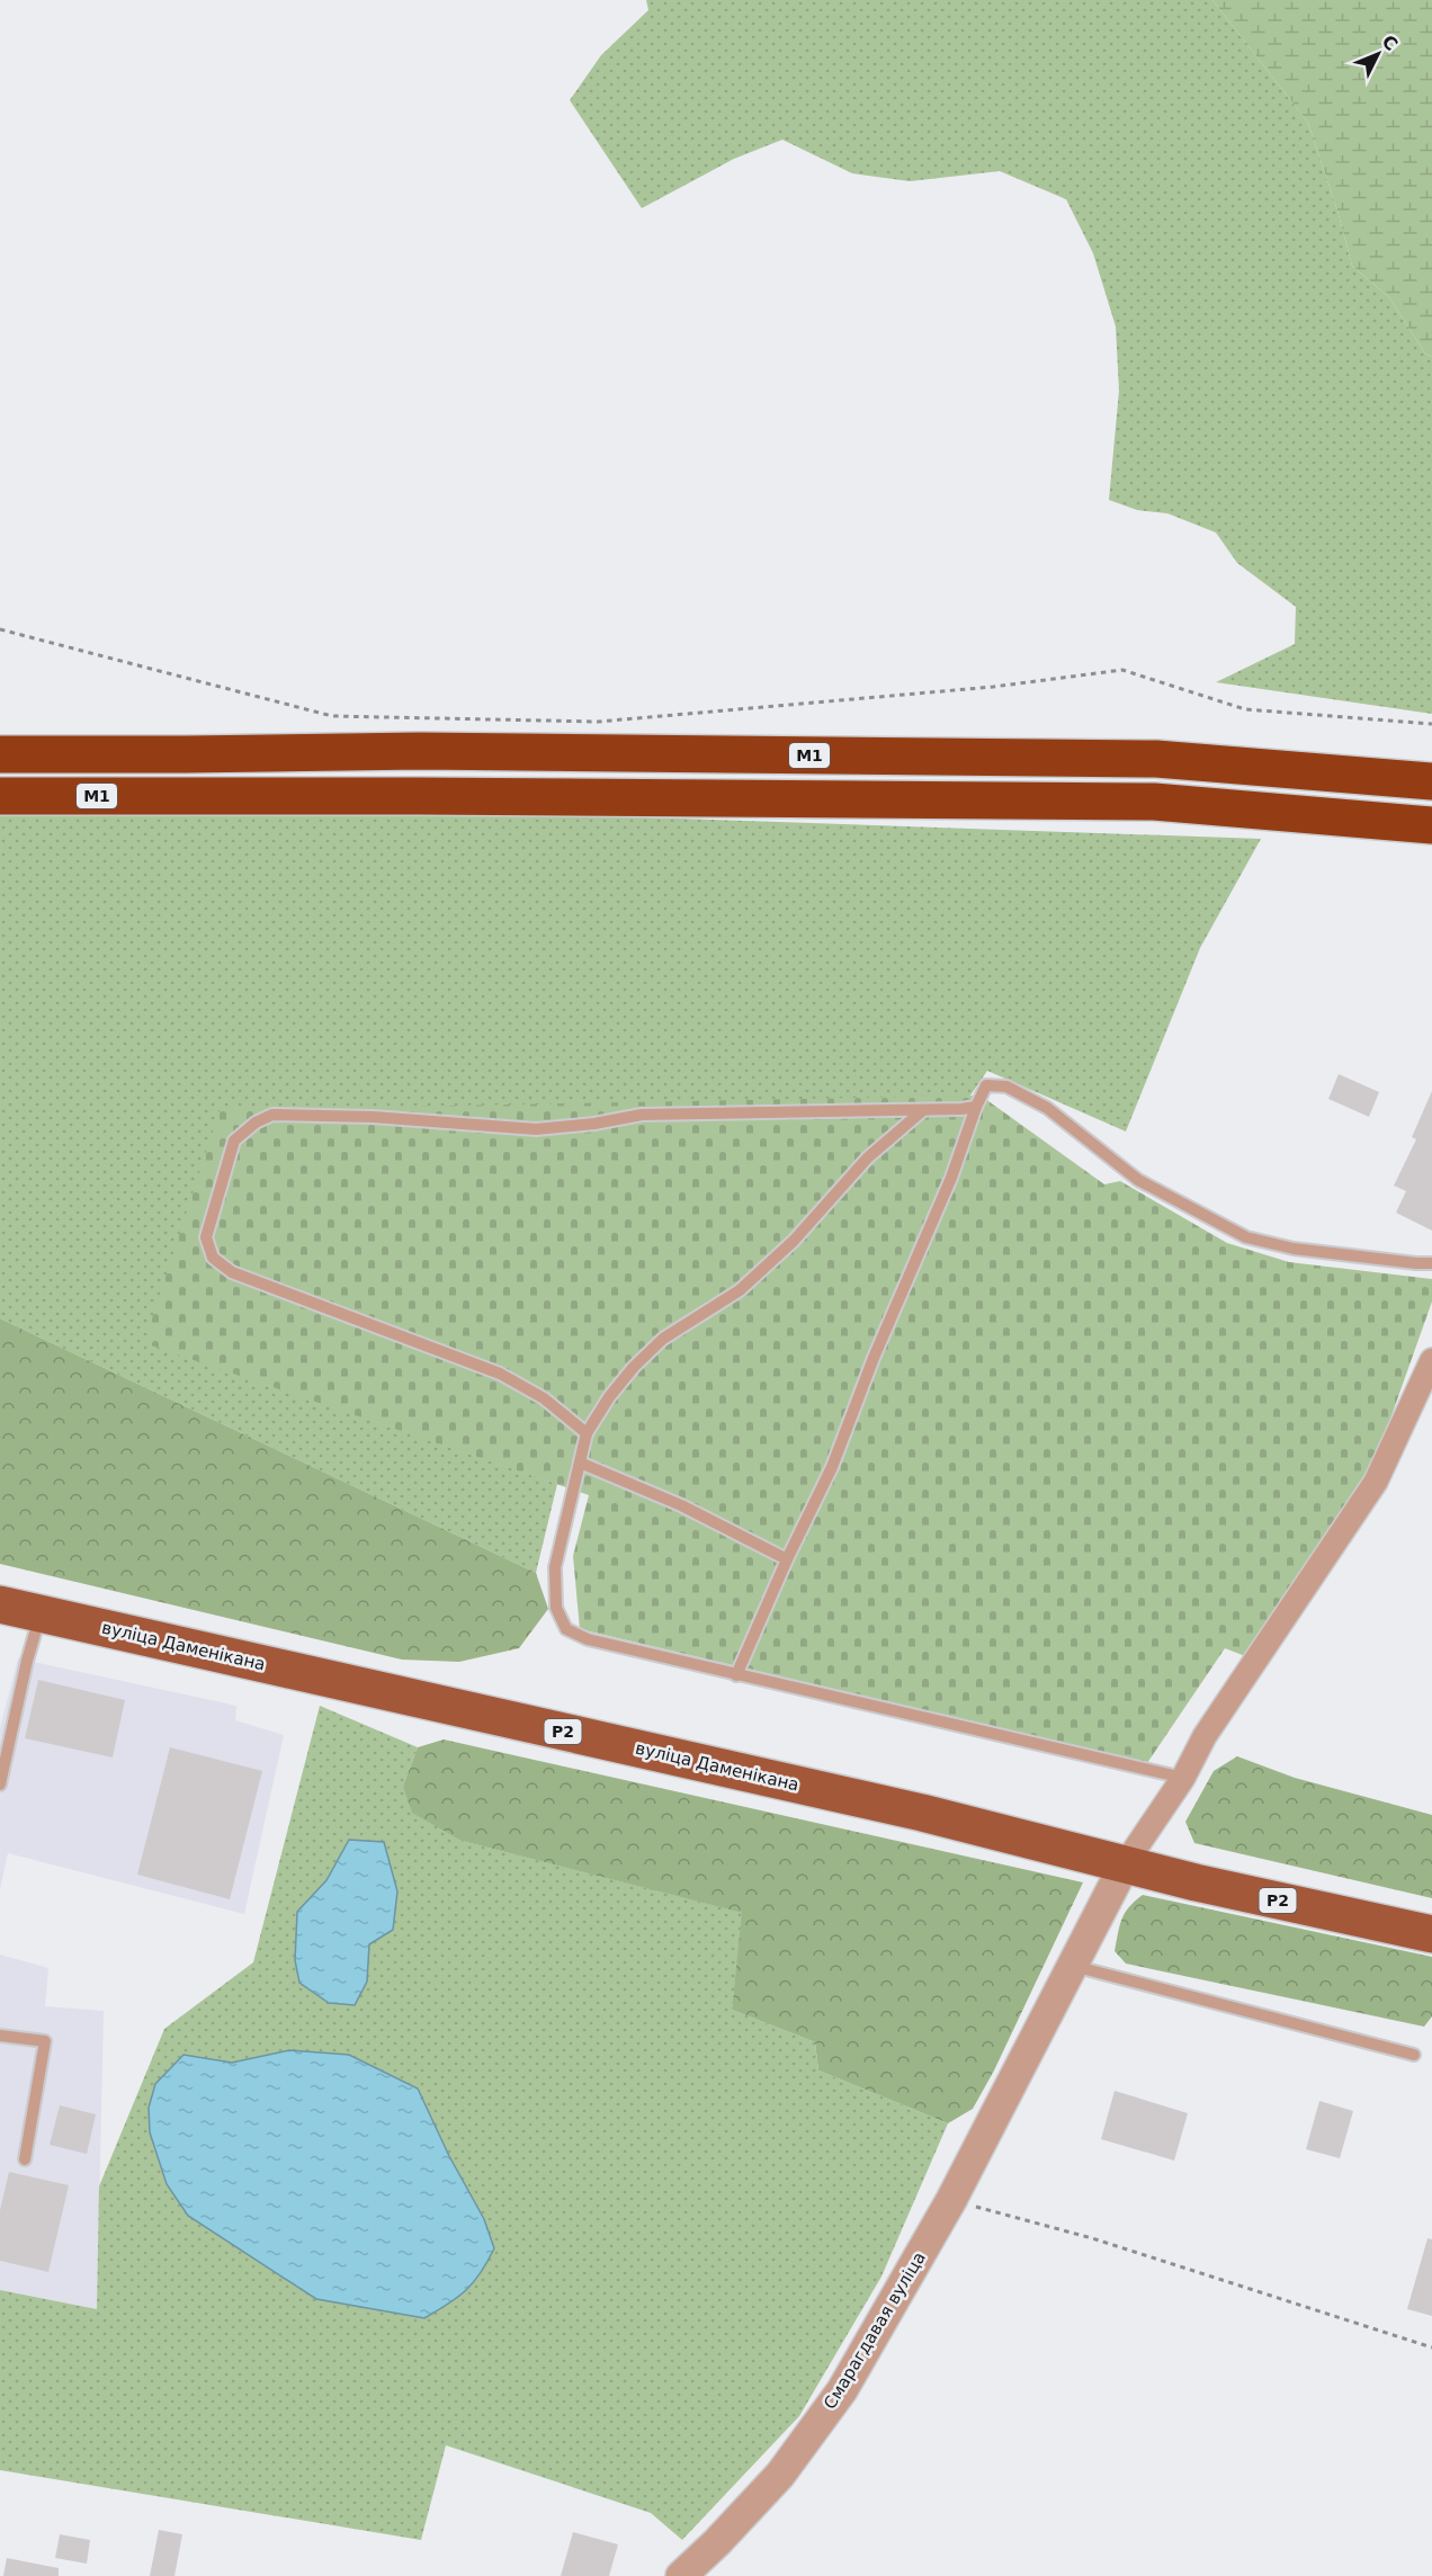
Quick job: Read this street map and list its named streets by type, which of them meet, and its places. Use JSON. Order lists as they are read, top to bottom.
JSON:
{
  "streets": {
    "highway": ["М1"],
    "main road": ["вуліца Даменікана", "Р2"],
    "street": ["Смарагдавая вуліца"]
  },
  "crossings": [
    ["вуліца Даменікана", "Смарагдавая вуліца"]
  ],
  "north": "top right"
}
